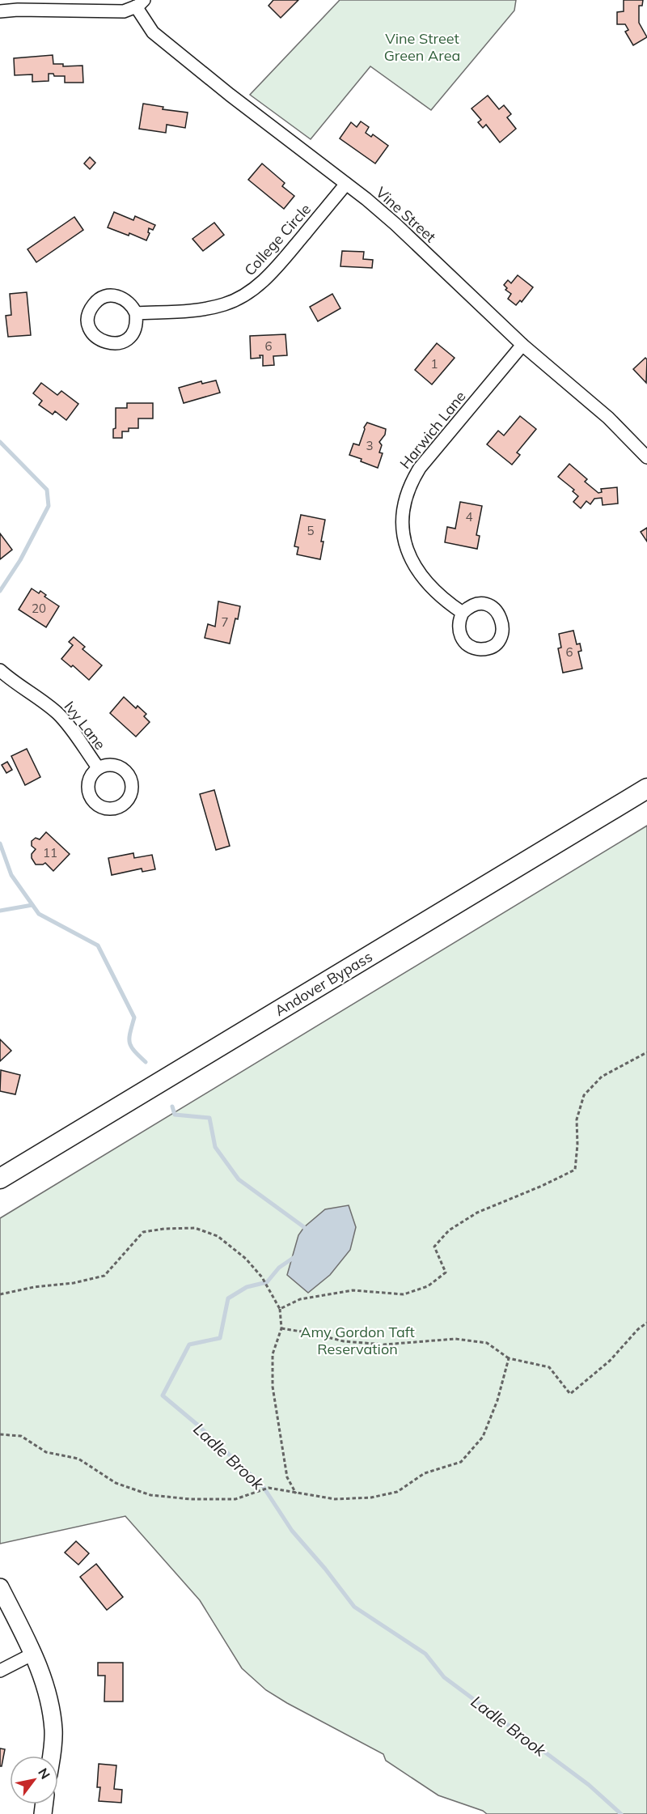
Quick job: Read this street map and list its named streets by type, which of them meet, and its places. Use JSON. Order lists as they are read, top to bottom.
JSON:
{
  "streets": {
    "main road": ["Andover Bypass"],
    "street": [
      "Vine Street",
      "College Circle",
      "Harwich Lane",
      "Ivy Lane"
    ]
  },
  "crossings": [
    ["Vine Street", "College Circle"],
    ["Vine Street", "Harwich Lane"]
  ],
  "water": ["Ladle Brook"],
  "parks": ["Vine Street Green Area", "Amy Gordon Taft Reservation"],
  "house_numbers": [
    "6",
    "1",
    "3",
    "4",
    "5",
    "20",
    "7",
    "6",
    "11"
  ],
  "north": "top right"
}
